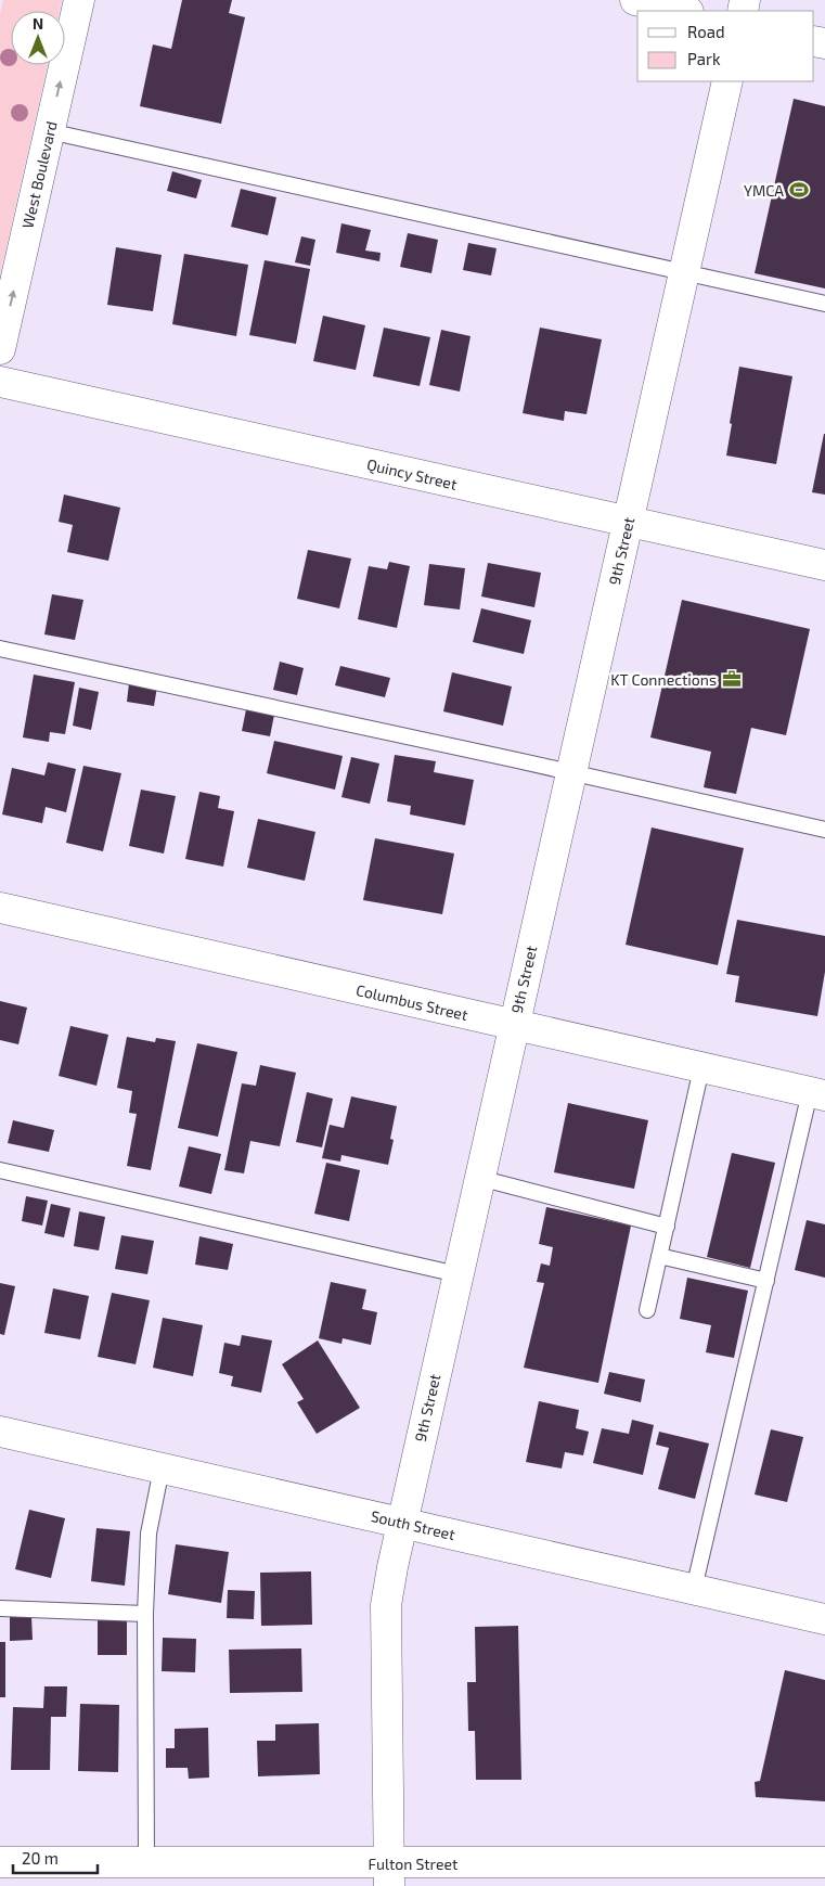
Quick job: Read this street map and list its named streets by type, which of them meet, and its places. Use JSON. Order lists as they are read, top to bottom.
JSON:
{
  "streets": {
    "street": [
      "West Boulevard",
      "Quincy Street",
      "9th Street",
      "Columbus Street",
      "South Street",
      "Fulton Street"
    ]
  },
  "crossings": [
    ["Quincy Street", "9th Street"],
    ["9th Street", "Columbus Street"],
    ["9th Street", "South Street"],
    ["9th Street", "Fulton Street"]
  ],
  "one_way": ["West Boulevard"],
  "places": {
    "sports": ["YMCA"],
    "office": ["KT Connections"]
  },
  "legend": ["Road", "Park"],
  "scale_bar": "20 m",
  "north": "top"
}
